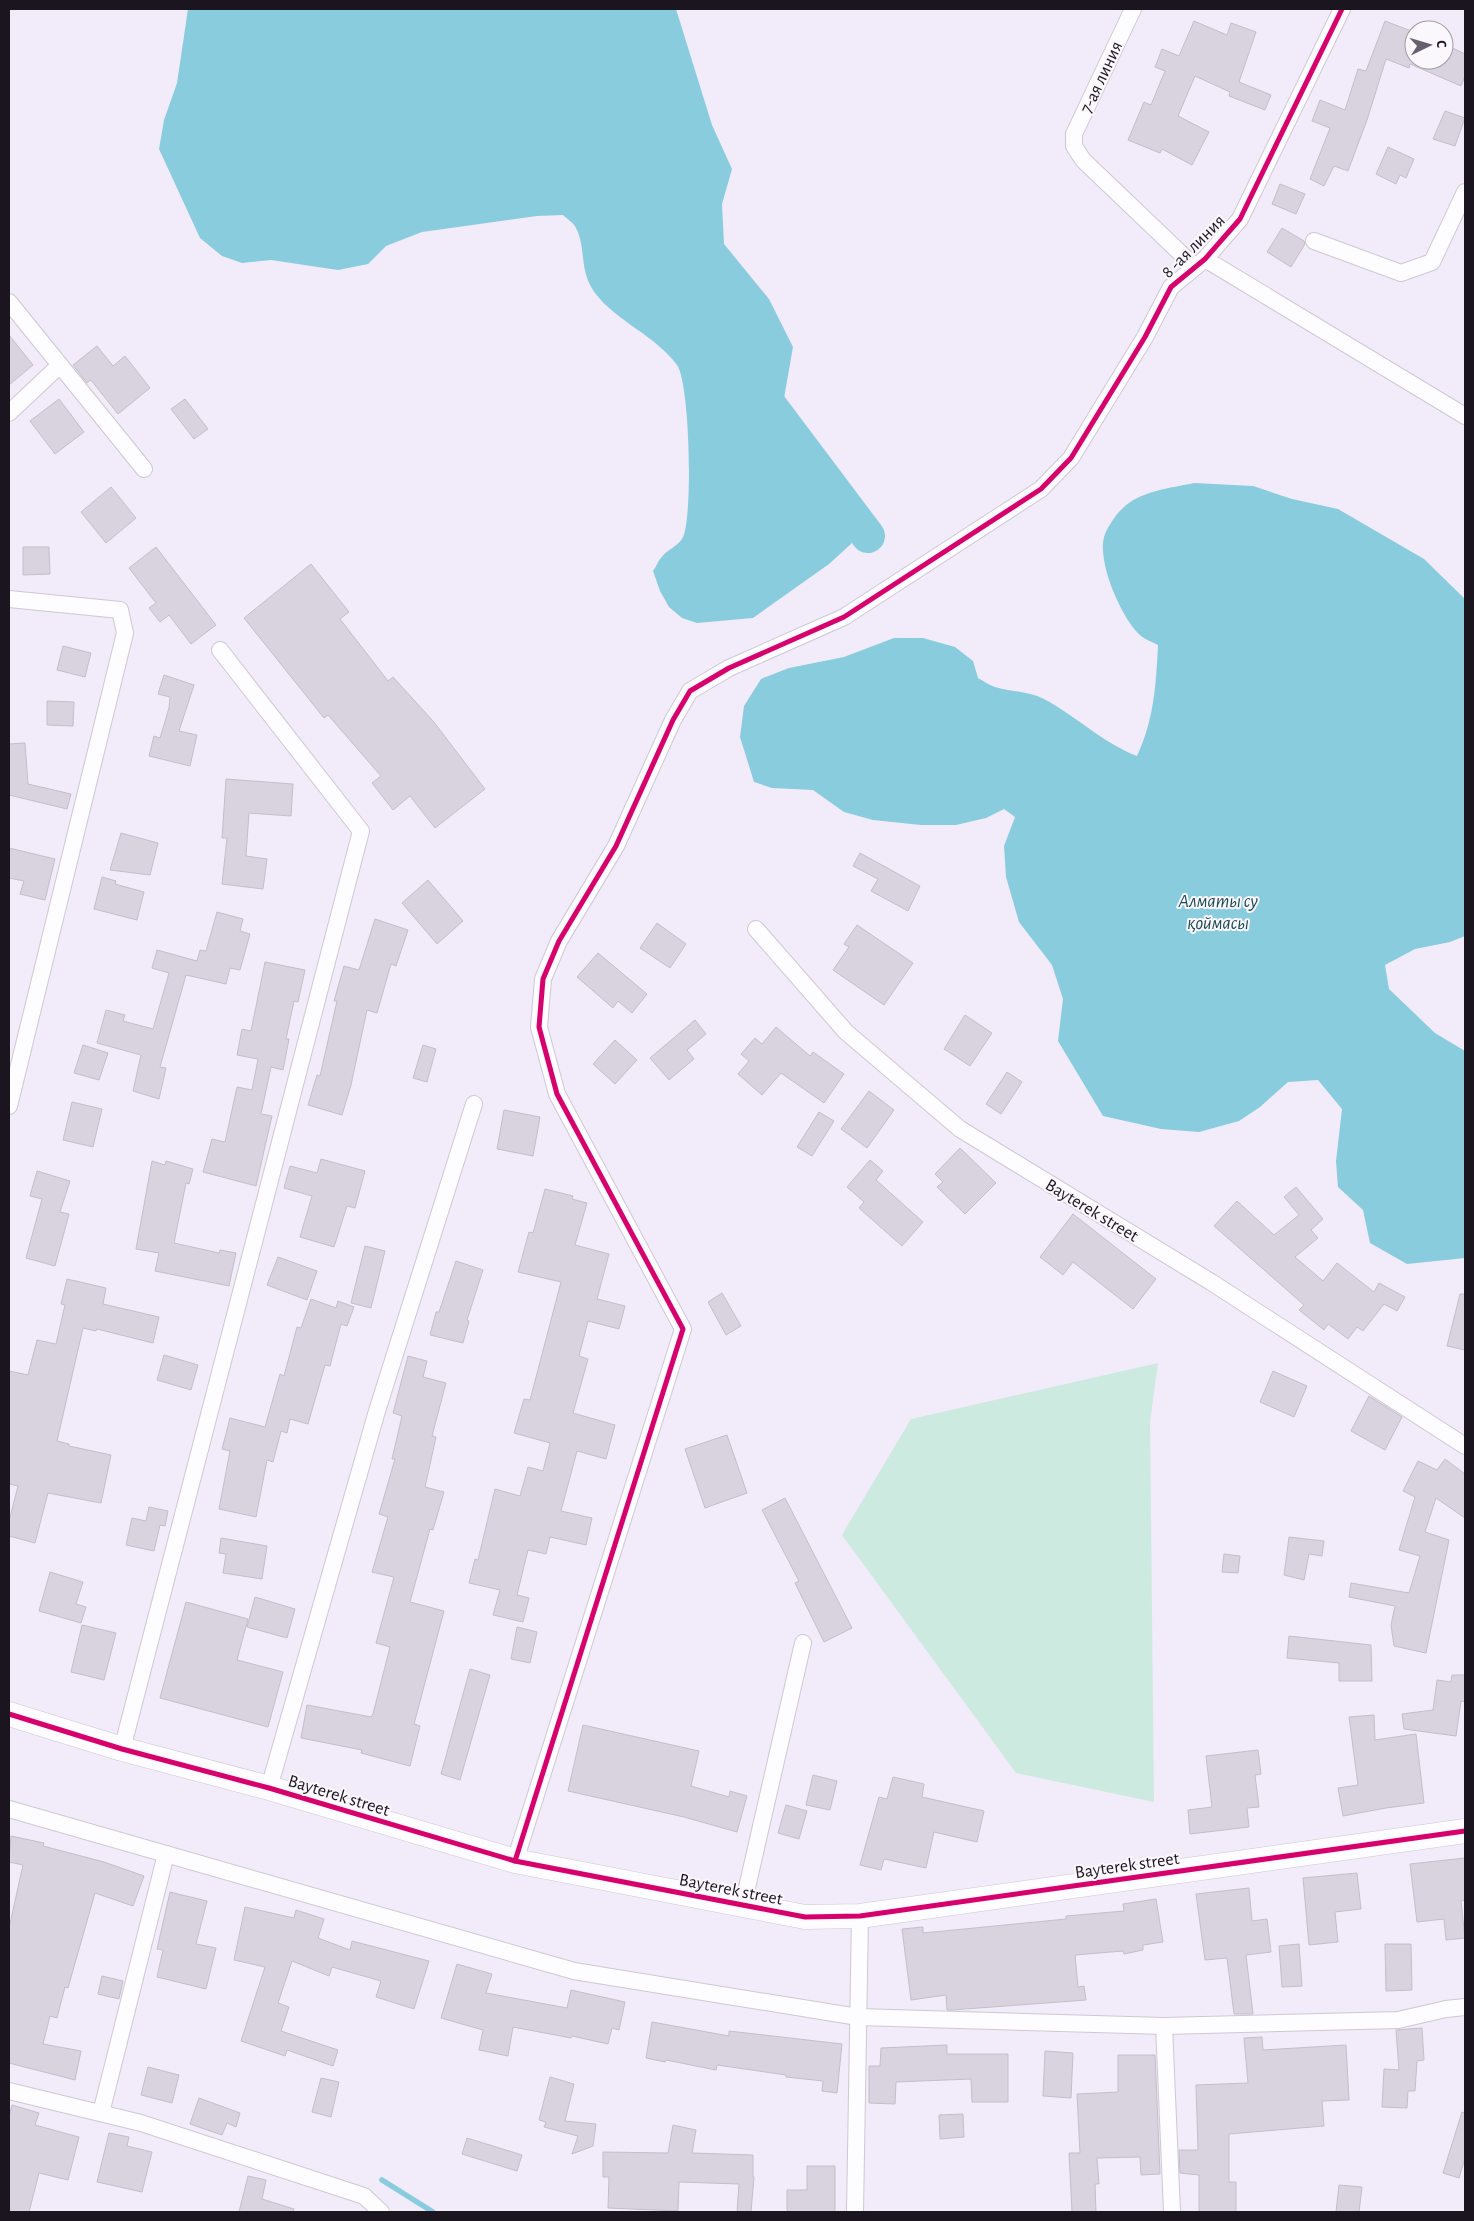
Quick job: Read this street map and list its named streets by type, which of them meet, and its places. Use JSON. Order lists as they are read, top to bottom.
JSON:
{
  "streets": {
    "street": ["7-ая линия", "8 -ая линия", "Bayterek street"]
  },
  "crossings": [
    ["7-ая линия", "8 -ая линия"],
    ["8 -ая линия", "Bayterek street"]
  ],
  "water": ["Алматы су қоймасы"],
  "north": "right"
}
